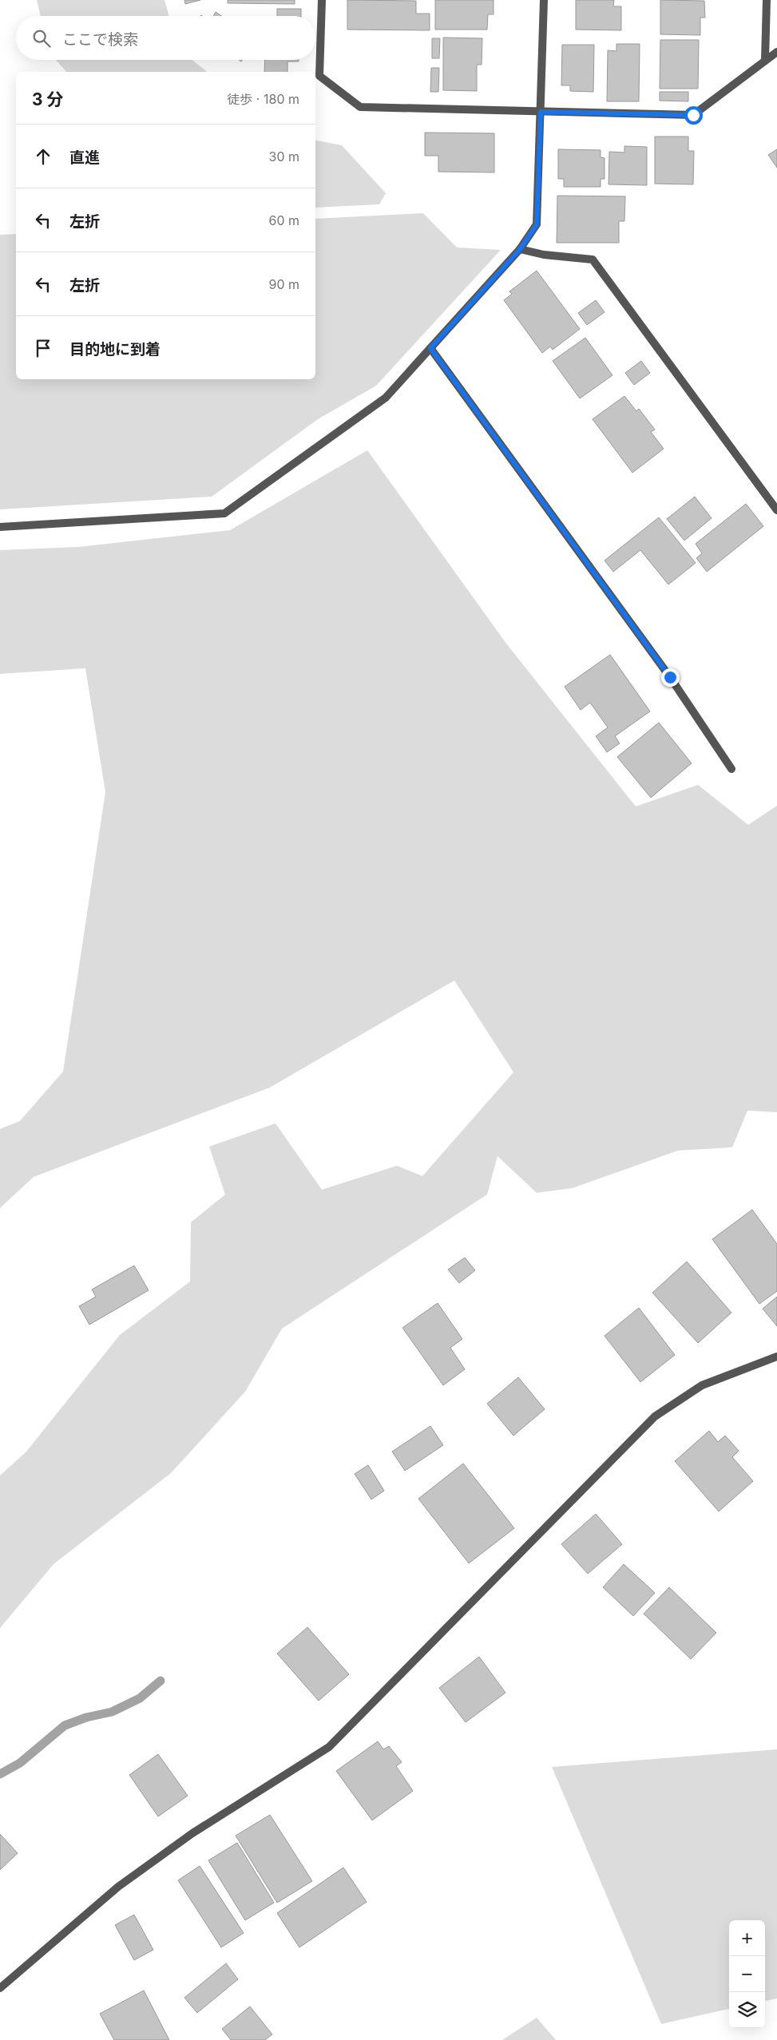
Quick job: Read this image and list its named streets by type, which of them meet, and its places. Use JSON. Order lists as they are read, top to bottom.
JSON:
{
  "page": {
    "search": "ここで検索",
    "heading": ["3 分", "徒歩 · 180 m"],
    "list": [
      ["直進", "30 m"],
      ["左折", "60 m"],
      ["左折", "90 m"],
      "目的地に到着"
    ],
    "map_buttons": ["+", "−"]
  }
}
